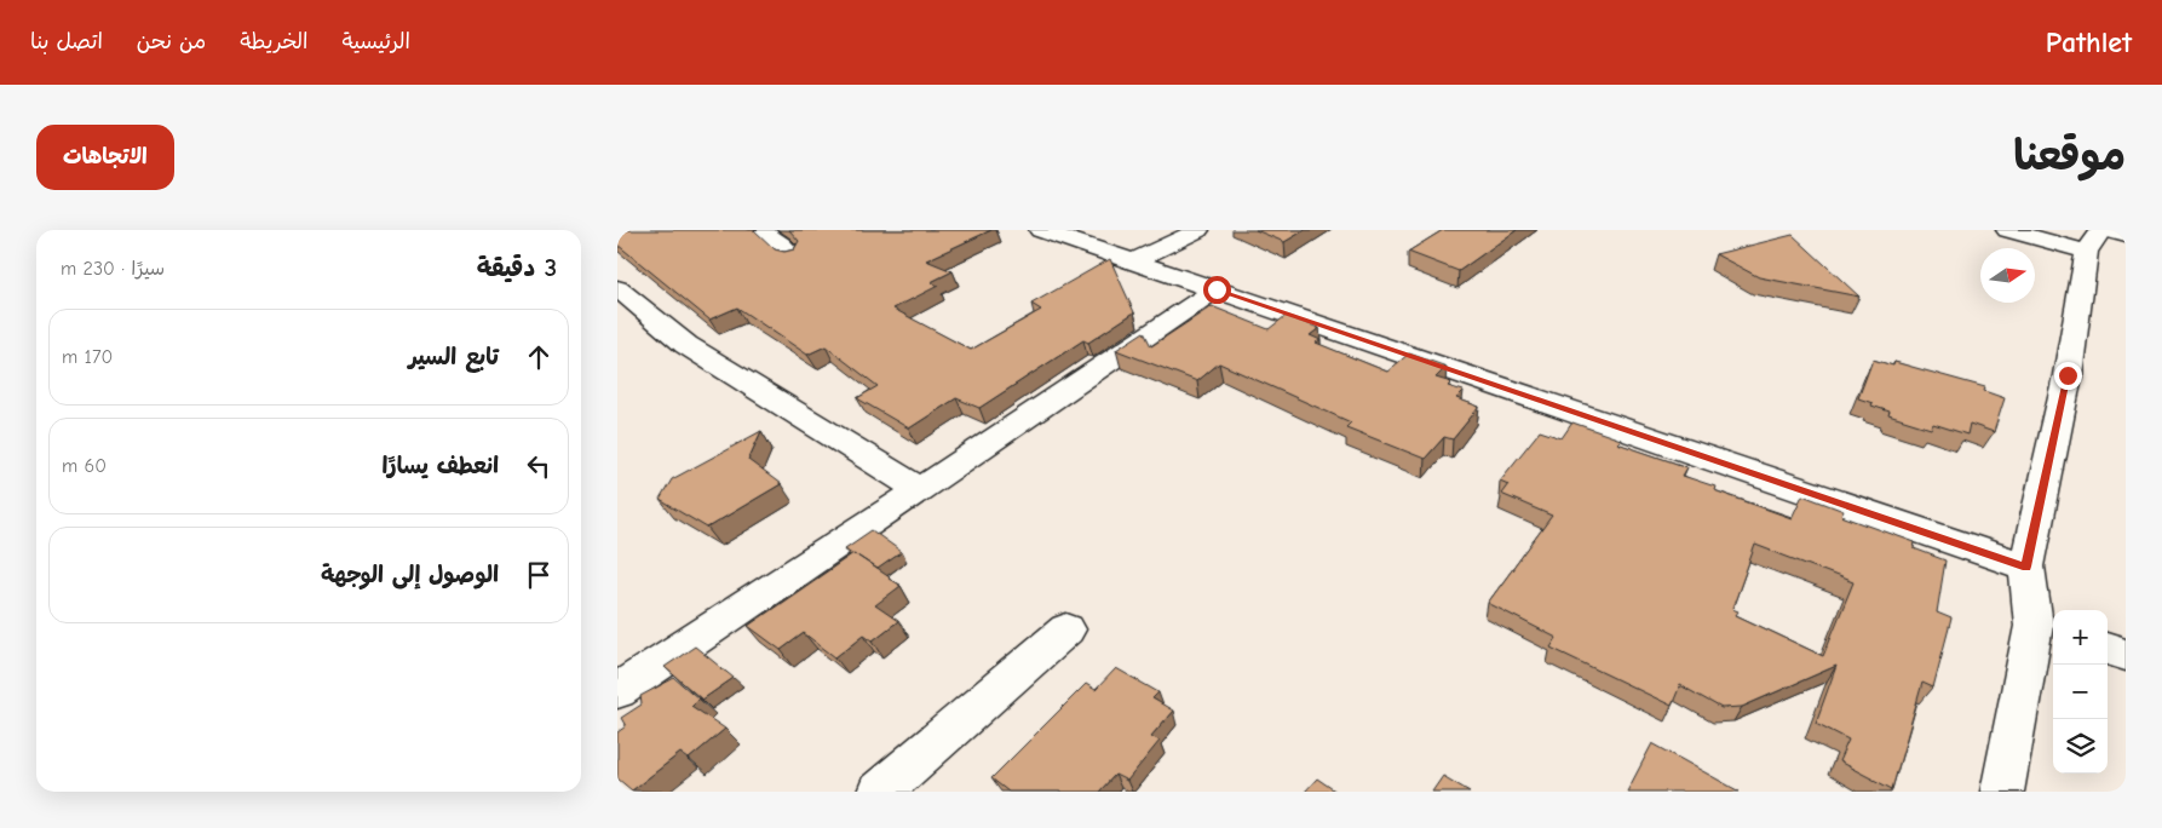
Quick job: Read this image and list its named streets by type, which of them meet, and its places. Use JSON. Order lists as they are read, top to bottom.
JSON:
{
  "north": "right",
  "page": {
    "header": "Pathlet",
    "nav": [
      "الرئيسية",
      "الخريطة",
      "من نحن",
      "اتصل بنا"
    ],
    "title": "موقعنا",
    "buttons": "الاتجاهات",
    "heading": ["3 دقيقة", "سيرًا · 230 m"],
    "list": [
      ["تابع السير", "170 m"],
      ["انعطف يسارًا", "60 m"],
      "الوصول إلى الوجهة"
    ],
    "map_buttons": ["+", "−"]
  }
}
